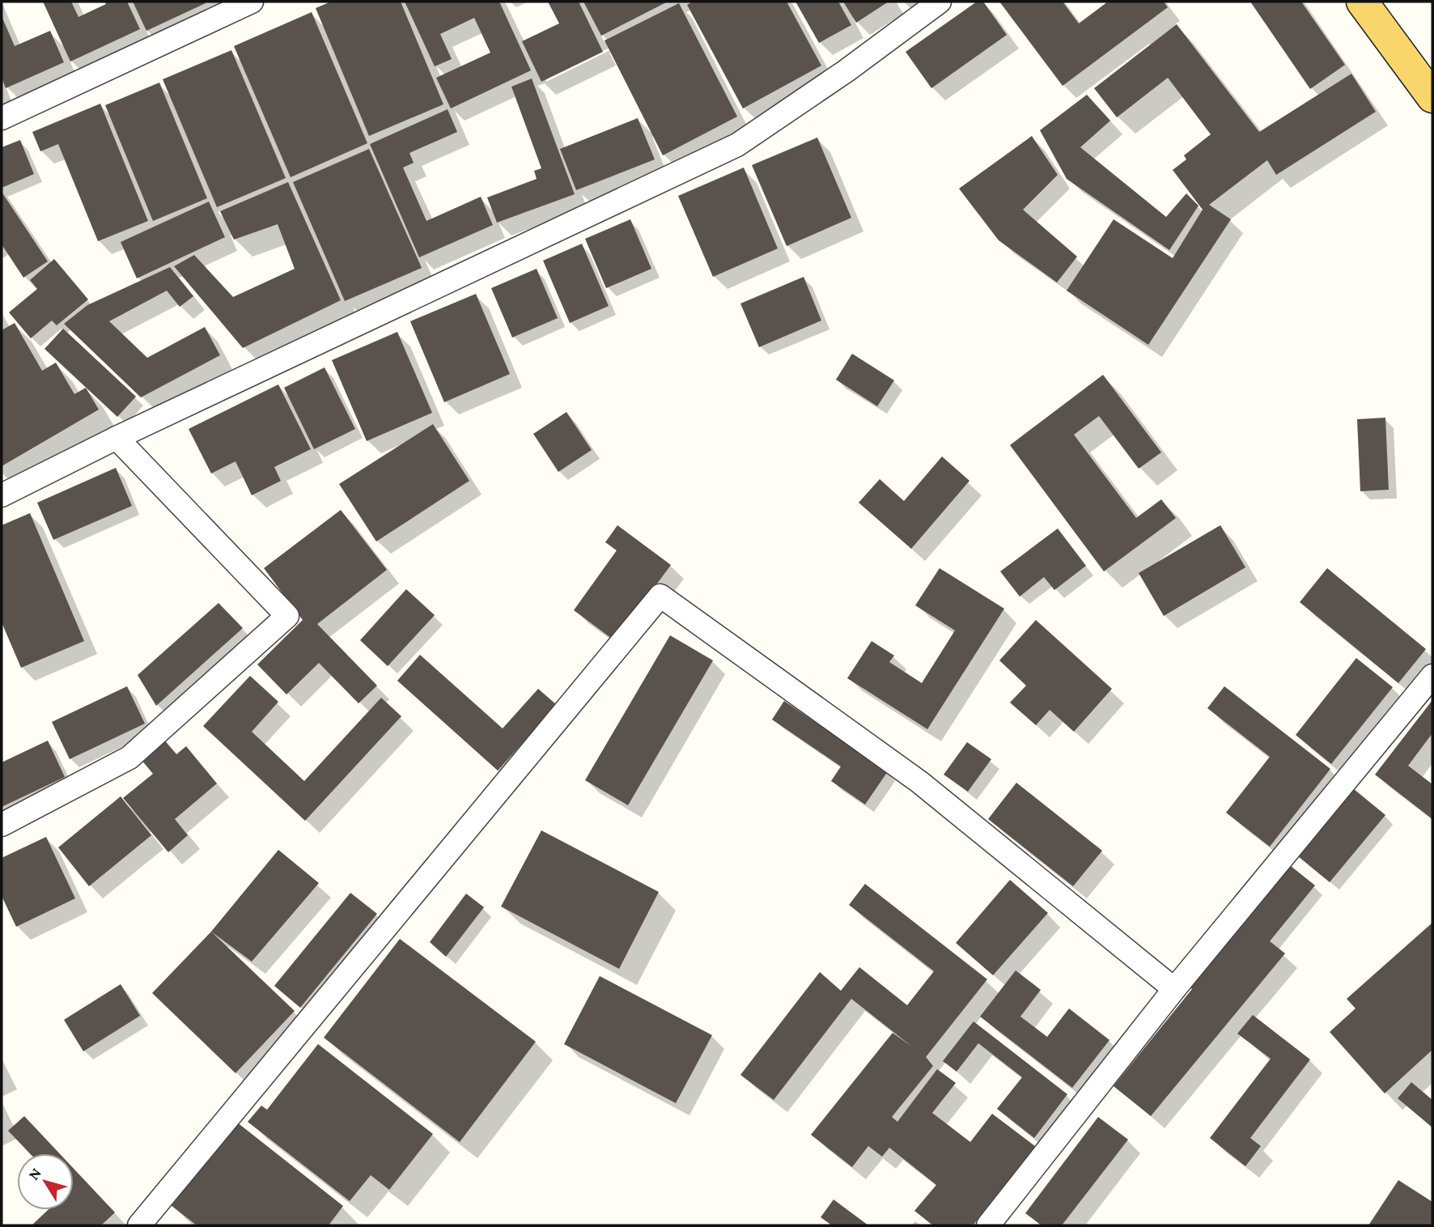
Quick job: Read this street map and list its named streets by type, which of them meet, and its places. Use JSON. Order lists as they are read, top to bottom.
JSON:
{
  "north": "top left"
}
